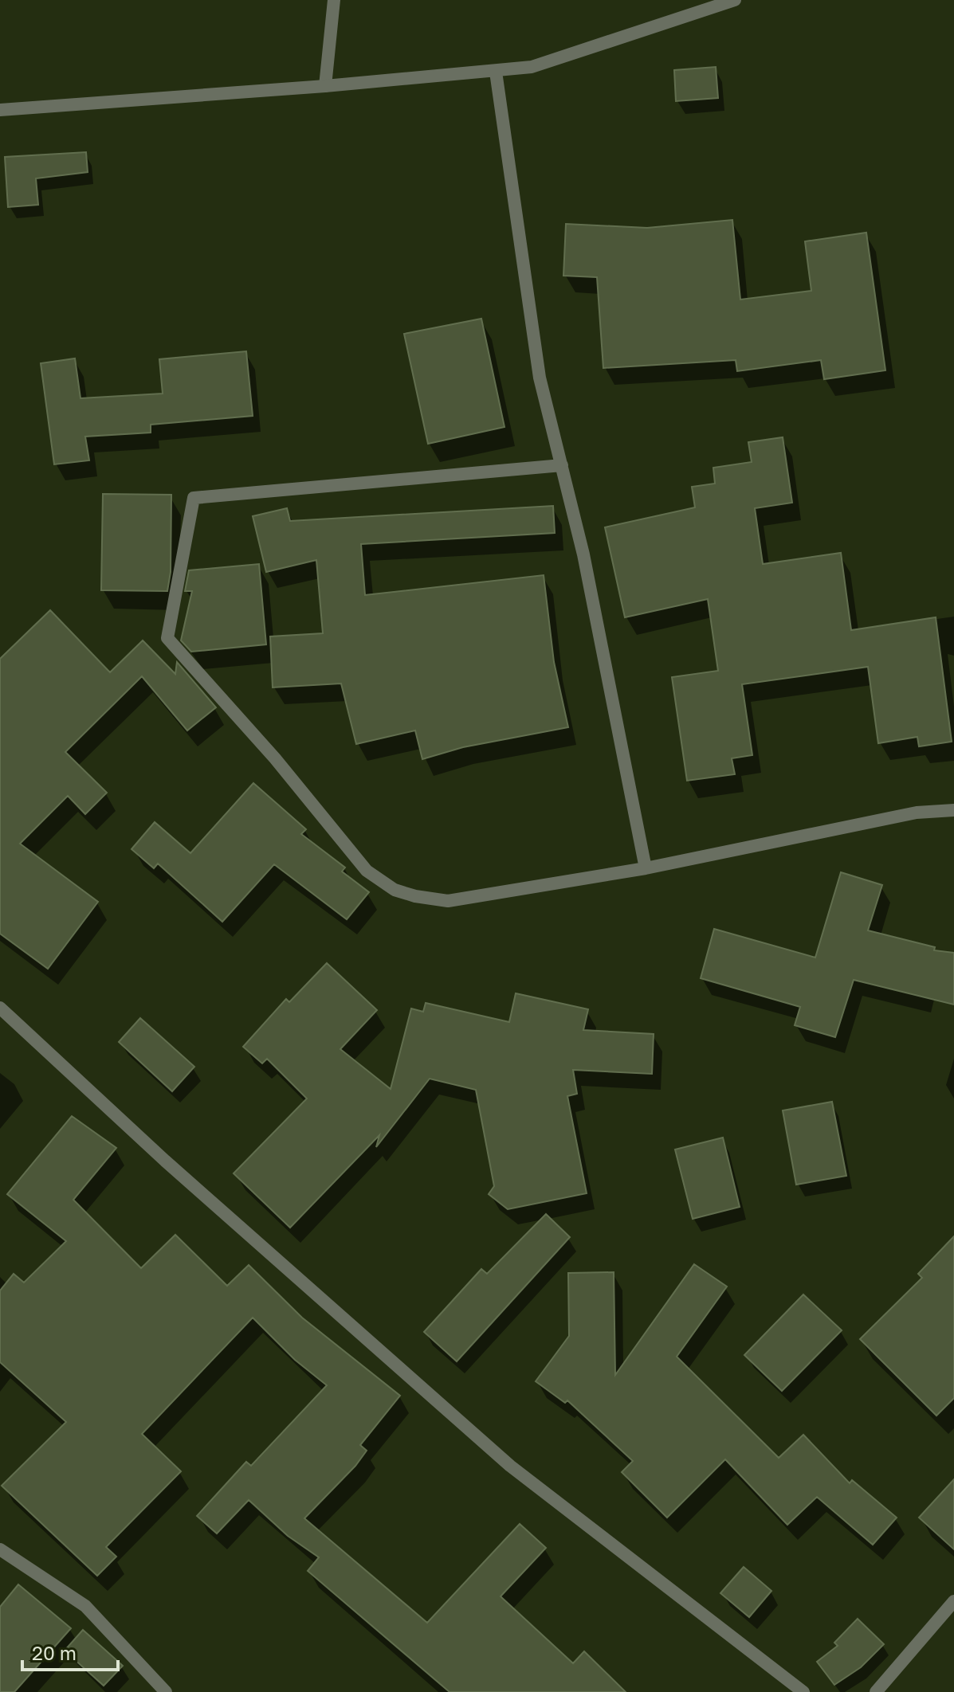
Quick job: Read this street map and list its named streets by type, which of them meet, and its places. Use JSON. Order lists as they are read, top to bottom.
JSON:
{
  "scale_bar": "20 m"
}
